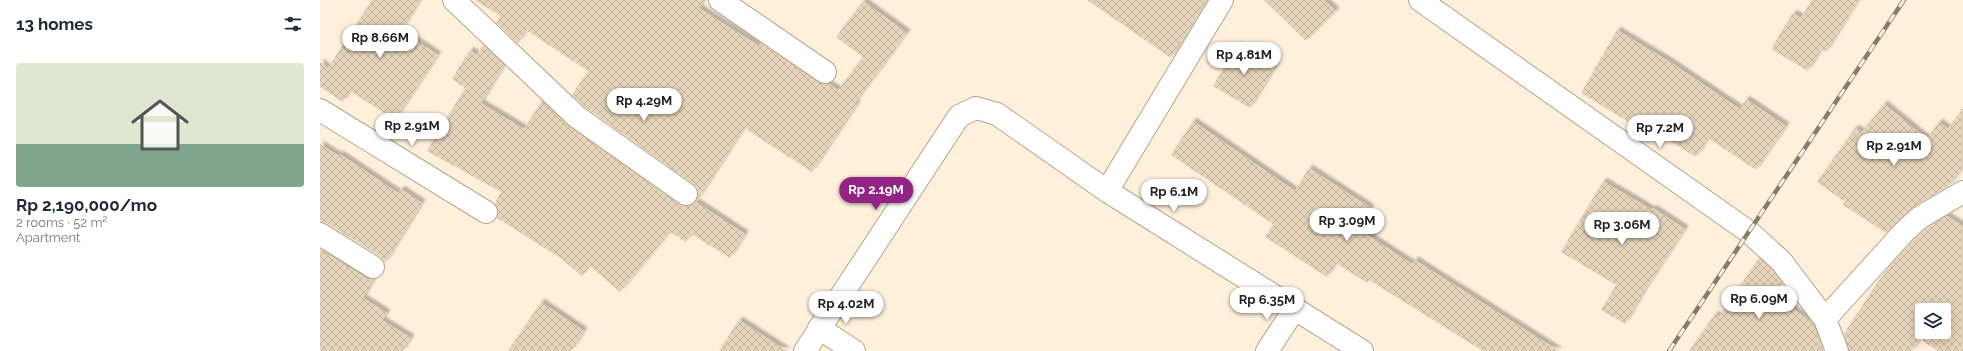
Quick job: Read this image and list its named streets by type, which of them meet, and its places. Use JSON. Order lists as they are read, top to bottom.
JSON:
{
  "page": {
    "heading": "13 homes",
    "price": [
      "Rp 8.66M",
      "Rp 4.81M",
      "Rp 4.29M",
      "Rp 2.91M",
      "Rp 7.2M",
      "Rp 2.91M",
      "Rp 2.19M",
      "Rp 6.1M",
      "Rp 3.09M",
      "Rp 3.06M",
      "Rp 6.09M",
      "Rp 6.35M",
      "Rp 4.02M"
    ],
    "list": [
      {
        "name": "Rp 2,190,000/mo",
        "note": "2 rooms · 52 m² · Apartment"
      }
    ]
  }
}
